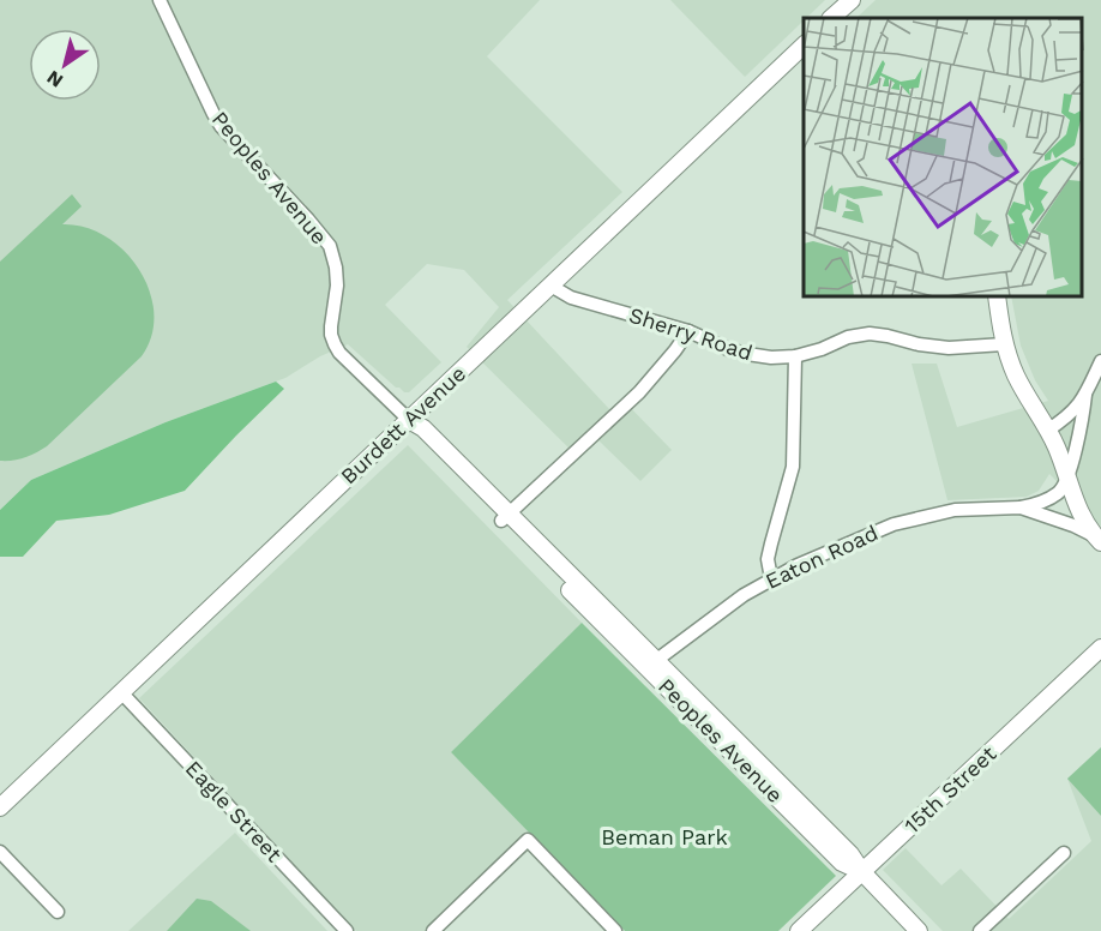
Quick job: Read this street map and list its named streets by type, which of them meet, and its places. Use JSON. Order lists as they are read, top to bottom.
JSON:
{
  "streets": {
    "street": [
      "Peoples Avenue",
      "Sherry Road",
      "Burdett Avenue",
      "Eaton Road",
      "15th Street",
      "Eagle Street"
    ]
  },
  "crossings": [
    ["Peoples Avenue", "Burdett Avenue"],
    ["Peoples Avenue", "Eaton Road"],
    ["Peoples Avenue", "15th Street"],
    ["Sherry Road", "Burdett Avenue"],
    ["Burdett Avenue", "Eagle Street"]
  ],
  "parks": ["Beman Park"],
  "north": "bottom left"
}
